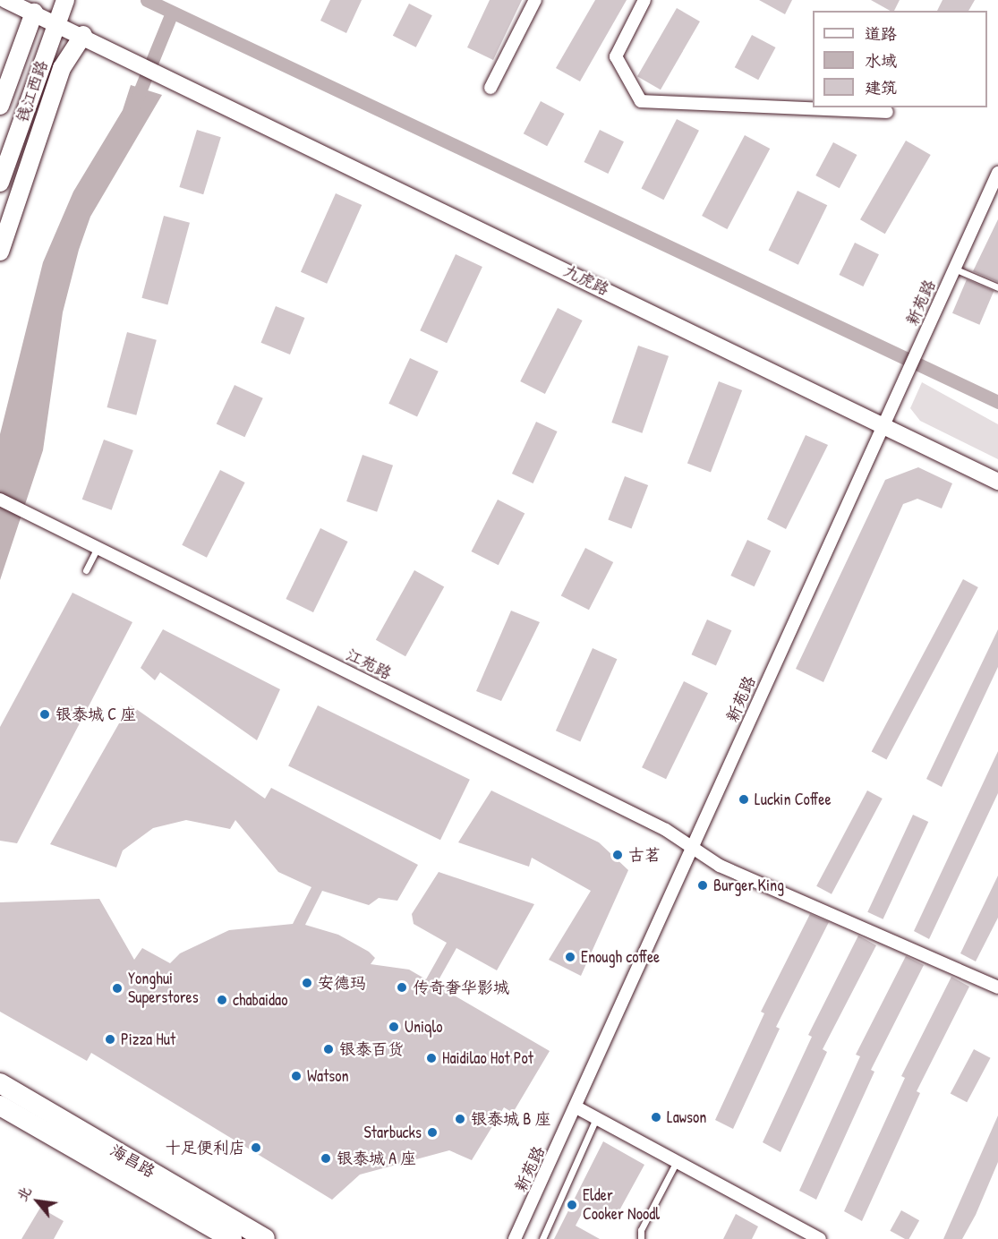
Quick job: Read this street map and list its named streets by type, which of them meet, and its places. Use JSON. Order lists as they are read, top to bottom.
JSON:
{
  "streets": {
    "main road": ["钱江西路", "海昌路"],
    "street": ["九虎路", "新苑路", "江苑路"]
  },
  "crossings": [
    ["钱江西路", "九虎路"],
    ["九虎路", "新苑路"],
    ["新苑路", "江苑路"]
  ],
  "places": [
    "银泰城 C 座",
    "Luckin Coffee",
    "古茗",
    "Burger King",
    "Enough coffee",
    "安德玛",
    "传奇奢华影城",
    "Yonghui Superstores",
    "chabaidao",
    "Uniqlo",
    "Pizza Hut",
    "银泰百货",
    "Haidilao Hot Pot",
    "Watson",
    "Lawson",
    "银泰城 B 座",
    "Starbucks",
    "十足便利店",
    "银泰城 A 座",
    "Elder Cooker Noodl"
  ],
  "legend": ["道路", "水域", "建筑"],
  "north": "top left"
}
